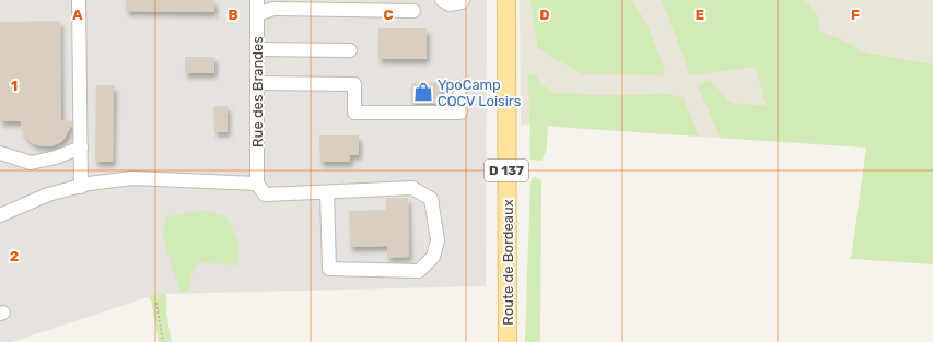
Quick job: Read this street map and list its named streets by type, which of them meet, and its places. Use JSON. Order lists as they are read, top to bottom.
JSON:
{
  "streets": {
    "main road": ["D 137", "Route de Bordeaux"],
    "street": ["Rue des Brandes"]
  },
  "places": {
    "shop": ["YpoCamp COCV Loisirs"]
  },
  "grid": {
    "columns": [
      "A",
      "B",
      "C",
      "D",
      "E",
      "F"
    ],
    "rows": ["1", "2"]
  }
}
